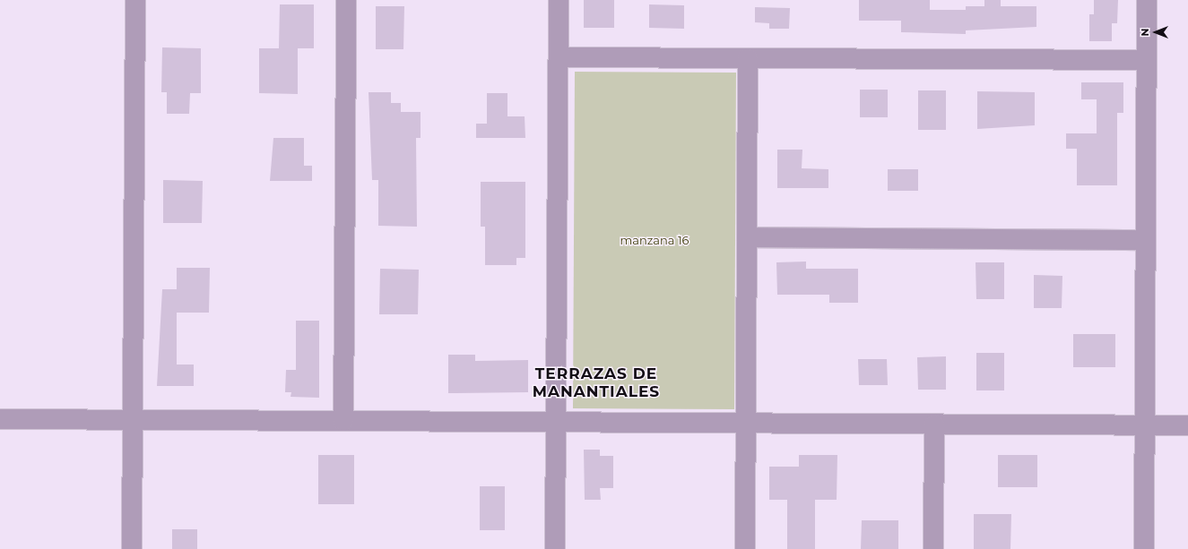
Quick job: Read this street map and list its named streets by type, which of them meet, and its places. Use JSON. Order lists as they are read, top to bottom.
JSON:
{
  "districts": ["TERRAZAS DE MANANTIALES"],
  "parks": ["manzana 16"],
  "north": "left"
}
